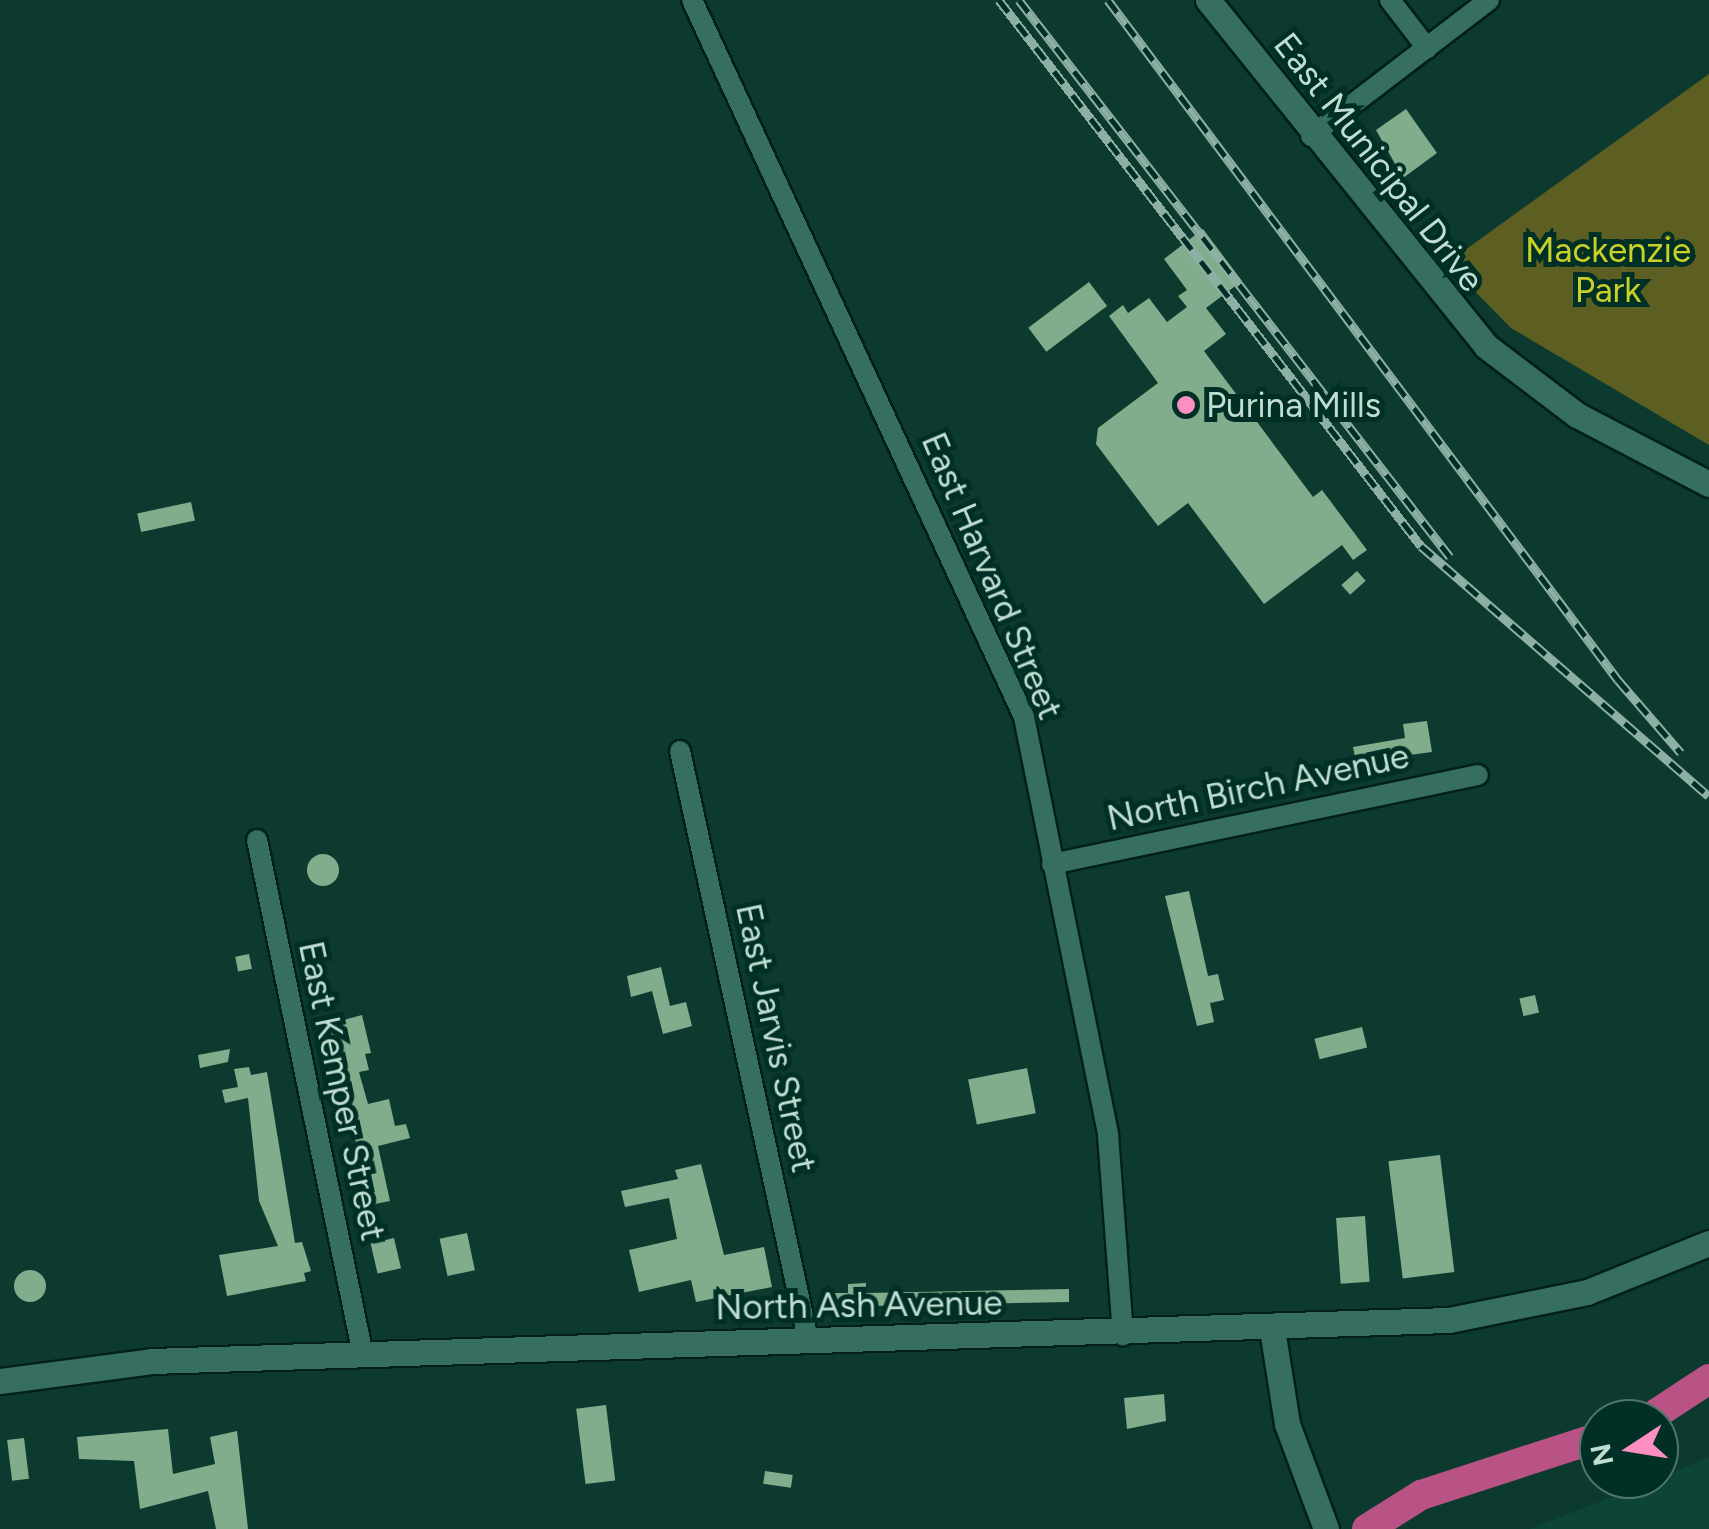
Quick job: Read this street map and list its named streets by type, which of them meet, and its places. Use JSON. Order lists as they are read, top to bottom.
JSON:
{
  "streets": {
    "street": [
      "East Municipal Drive",
      "East Harvard Street",
      "North Birch Avenue",
      "East Jarvis Street",
      "East Kemper Street",
      "North Ash Avenue"
    ]
  },
  "crossings": [
    ["East Harvard Street", "North Birch Avenue"],
    ["East Harvard Street", "North Ash Avenue"],
    ["East Jarvis Street", "North Ash Avenue"],
    ["East Kemper Street", "North Ash Avenue"]
  ],
  "parks": ["Mackenzie Park"],
  "places": ["Purina Mills"],
  "north": "left"
}
